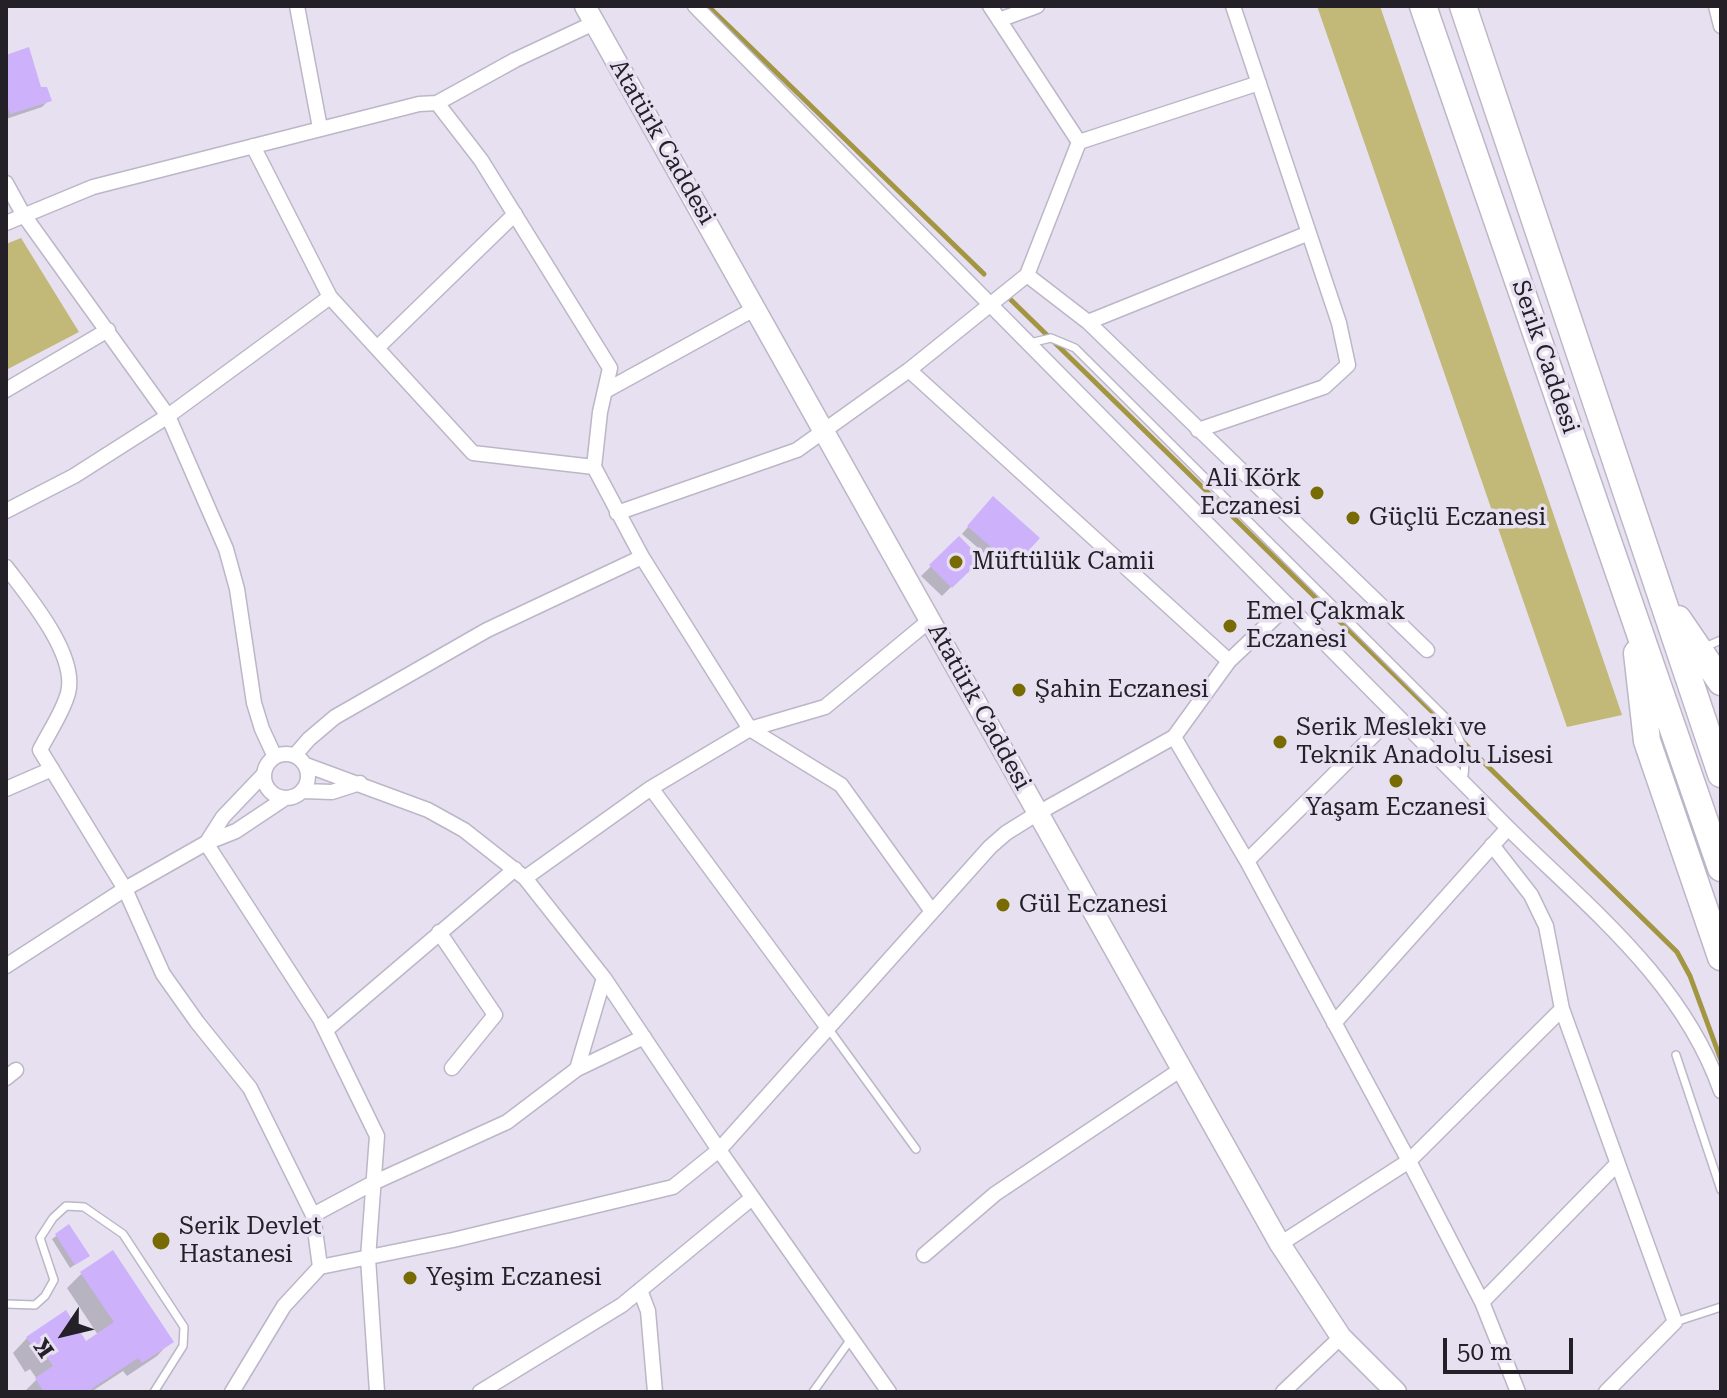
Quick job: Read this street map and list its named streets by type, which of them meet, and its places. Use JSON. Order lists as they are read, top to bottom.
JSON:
{
  "streets": {
    "highway": ["Serik Caddesi"],
    "main road": ["Atatürk Caddesi"]
  },
  "places": [
    "Ali Körk Eczanesi",
    "Güçlü Eczanesi",
    "Müftülük Camii",
    "Emel Çakmak Eczanesi",
    "Şahin Eczanesi",
    "Serik Mesleki ve Teknik Anadolu Lisesi",
    "Yaşam Eczanesi",
    "Gül Eczanesi",
    "Serik Devlet Hastanesi",
    "Yeşim Eczanesi"
  ],
  "scale_bar": "50 m",
  "north": "bottom left"
}
